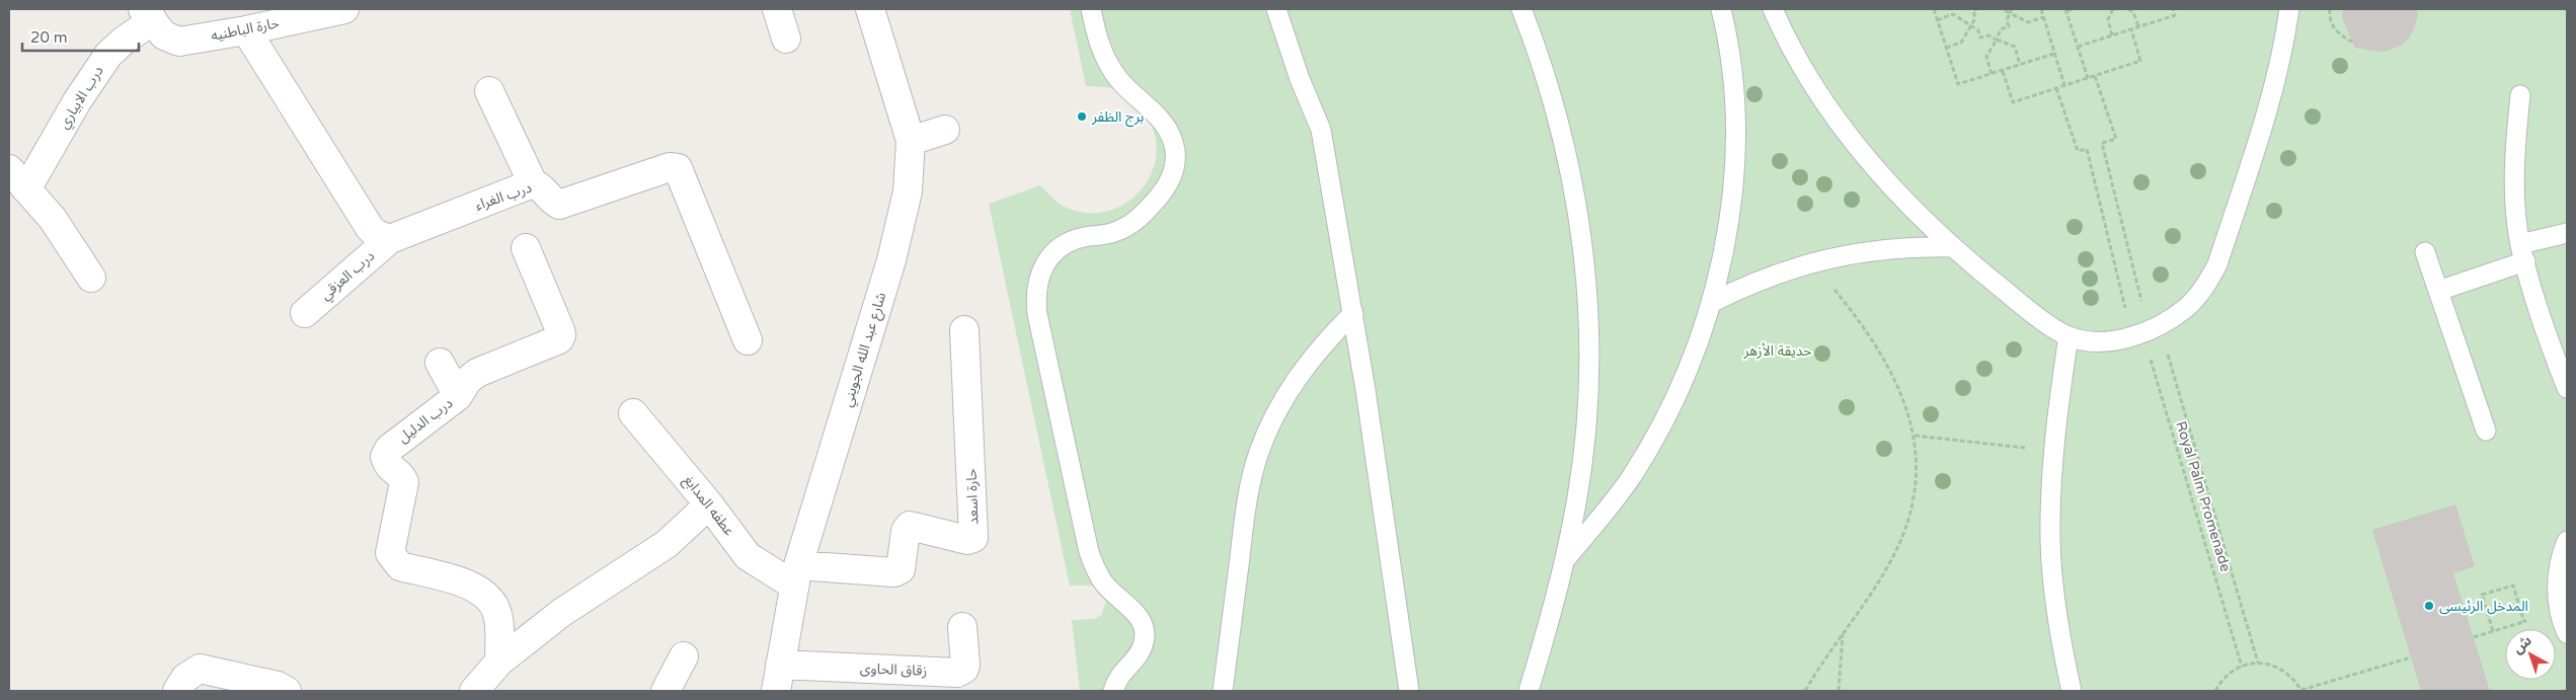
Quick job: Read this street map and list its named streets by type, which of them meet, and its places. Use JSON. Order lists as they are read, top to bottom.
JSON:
{
  "streets": {
    "street": [
      "حارة الباطنيه",
      "درب الابياري",
      "درب الغراء",
      "درب العزقي",
      "شارع عبد الله الجويني",
      "درب الدليل",
      "حارة اسعد",
      "عطفه المدابغ",
      "زقاق الحاوى"
    ],
    "path": ["Royal Palm Promenade"]
  },
  "crossings": [
    ["حارة الباطنيه", "درب الابياري"],
    ["درب الغراء", "درب العزقي"],
    ["شارع عبد الله الجويني", "حارة اسعد"],
    ["شارع عبد الله الجويني", "عطفه المدابغ"],
    ["شارع عبد الله الجويني", "زقاق الحاوى"],
    ["حارة اسعد", "عطفه المدابغ"]
  ],
  "parks": ["حديقة الأزهر"],
  "places": ["برج الظفر", "المدخل الرئيسى"],
  "scale_bar": "20 m",
  "north": "top left"
}
